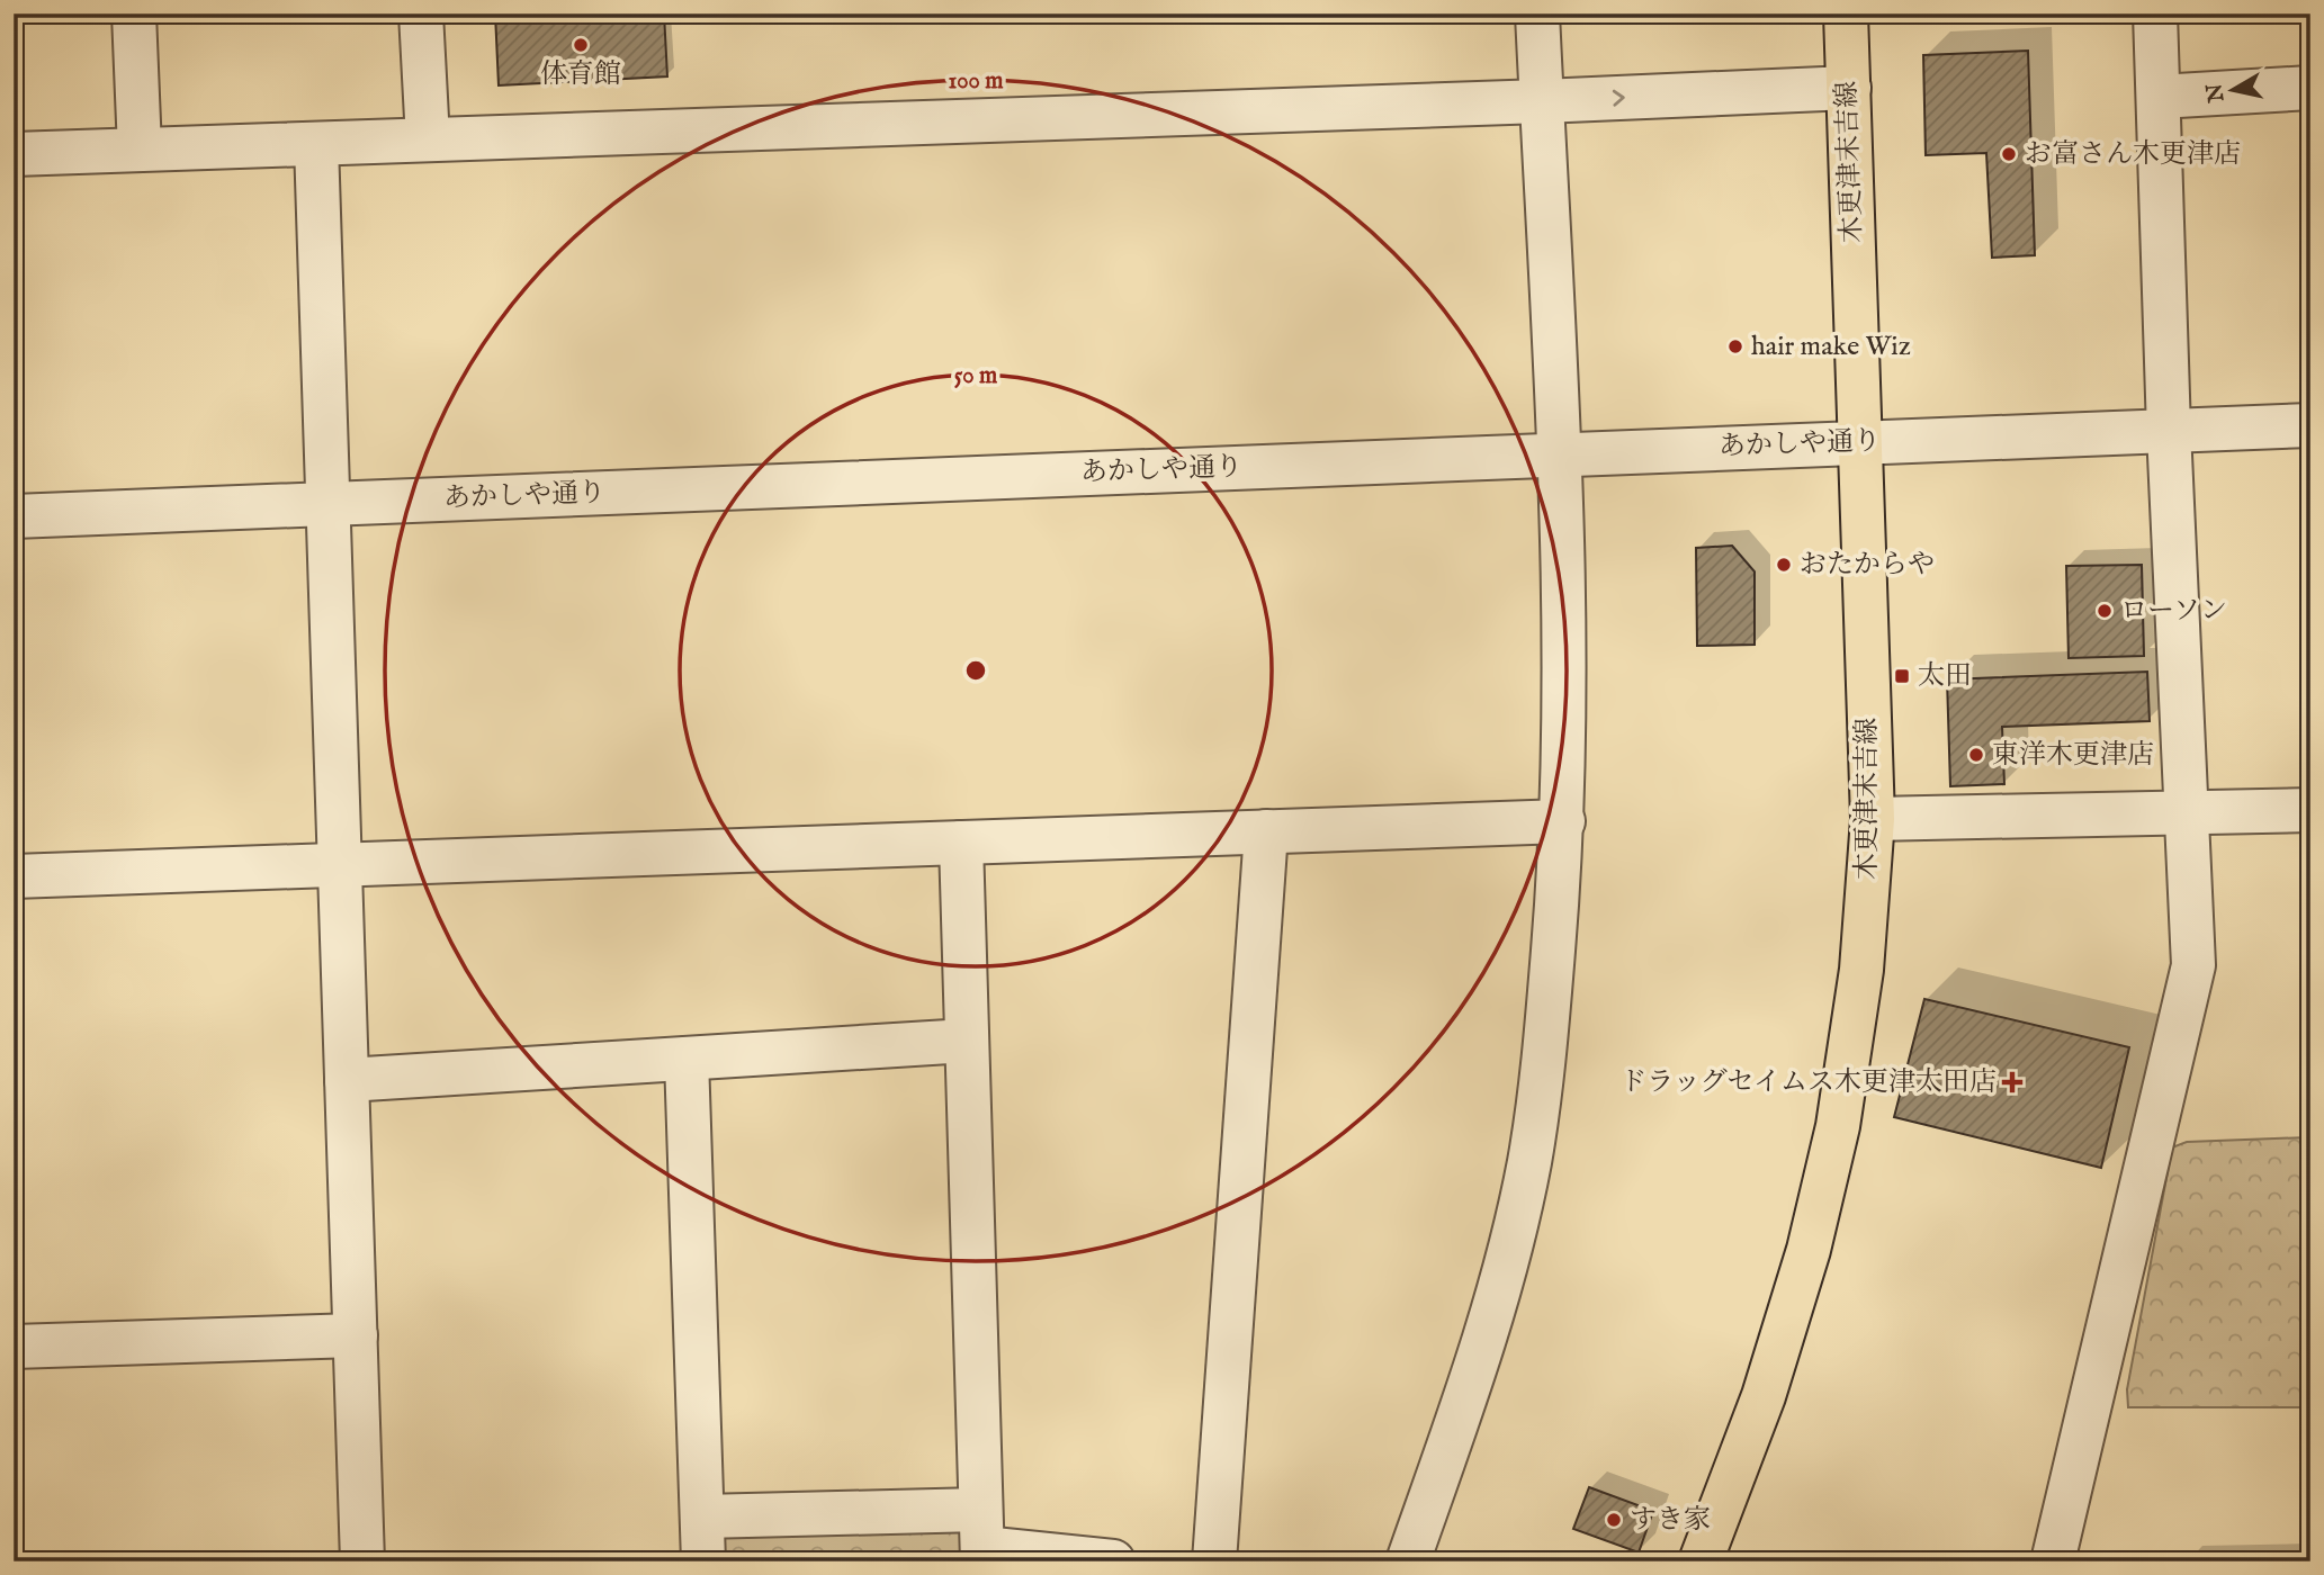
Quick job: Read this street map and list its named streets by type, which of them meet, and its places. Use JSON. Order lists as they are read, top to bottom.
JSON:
{
  "streets": {
    "main road": ["木更津末吉線"],
    "street": ["あかしや通り"]
  },
  "crossings": [
    ["木更津末吉線", "あかしや通り"]
  ],
  "places": {
    "other": [
      "体育館",
      "お富さん木更津店",
      "hair make Wiz",
      "おたからや",
      "ローソン",
      "東洋木更津店",
      "すき家"
    ],
    "transit": ["太田"],
    "health": ["ドラッグセイムス木更津太田店"]
  },
  "north": "left",
  "rings": ["100 m", "50 m"]
}
